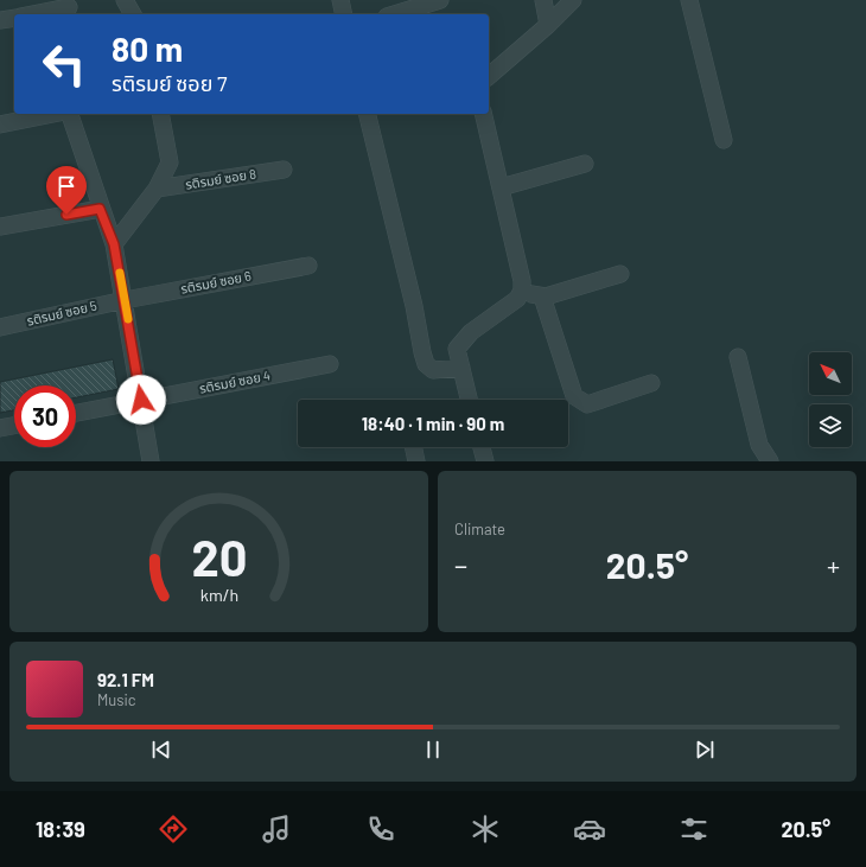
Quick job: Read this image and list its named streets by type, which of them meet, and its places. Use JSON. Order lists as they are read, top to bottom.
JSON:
{
  "streets": {
    "street": [
      "รติรมย์ ซอย 8",
      "รติรมย์ ซอย 6",
      "รติรมย์ ซอย 5",
      "รติรมย์ ซอย 4"
    ]
  },
  "crossings": [
    ["รติรมย์ ซอย 6", "รติรมย์ ซอย 5"]
  ],
  "north": "top left",
  "page": {
    "turn": ["80 m", "รติรมย์ ซอย 7"],
    "limit": "30",
    "trip": "18:40 · 1 min · 90 m",
    "tile": "Climate",
    "heat": ["−", "20.5°", "+"],
    "song": ["92.1 FM", "Music"],
    "tabs": ["18:39", "20.5°"],
    "gauge": ["20", "km/h"]
  }
}
